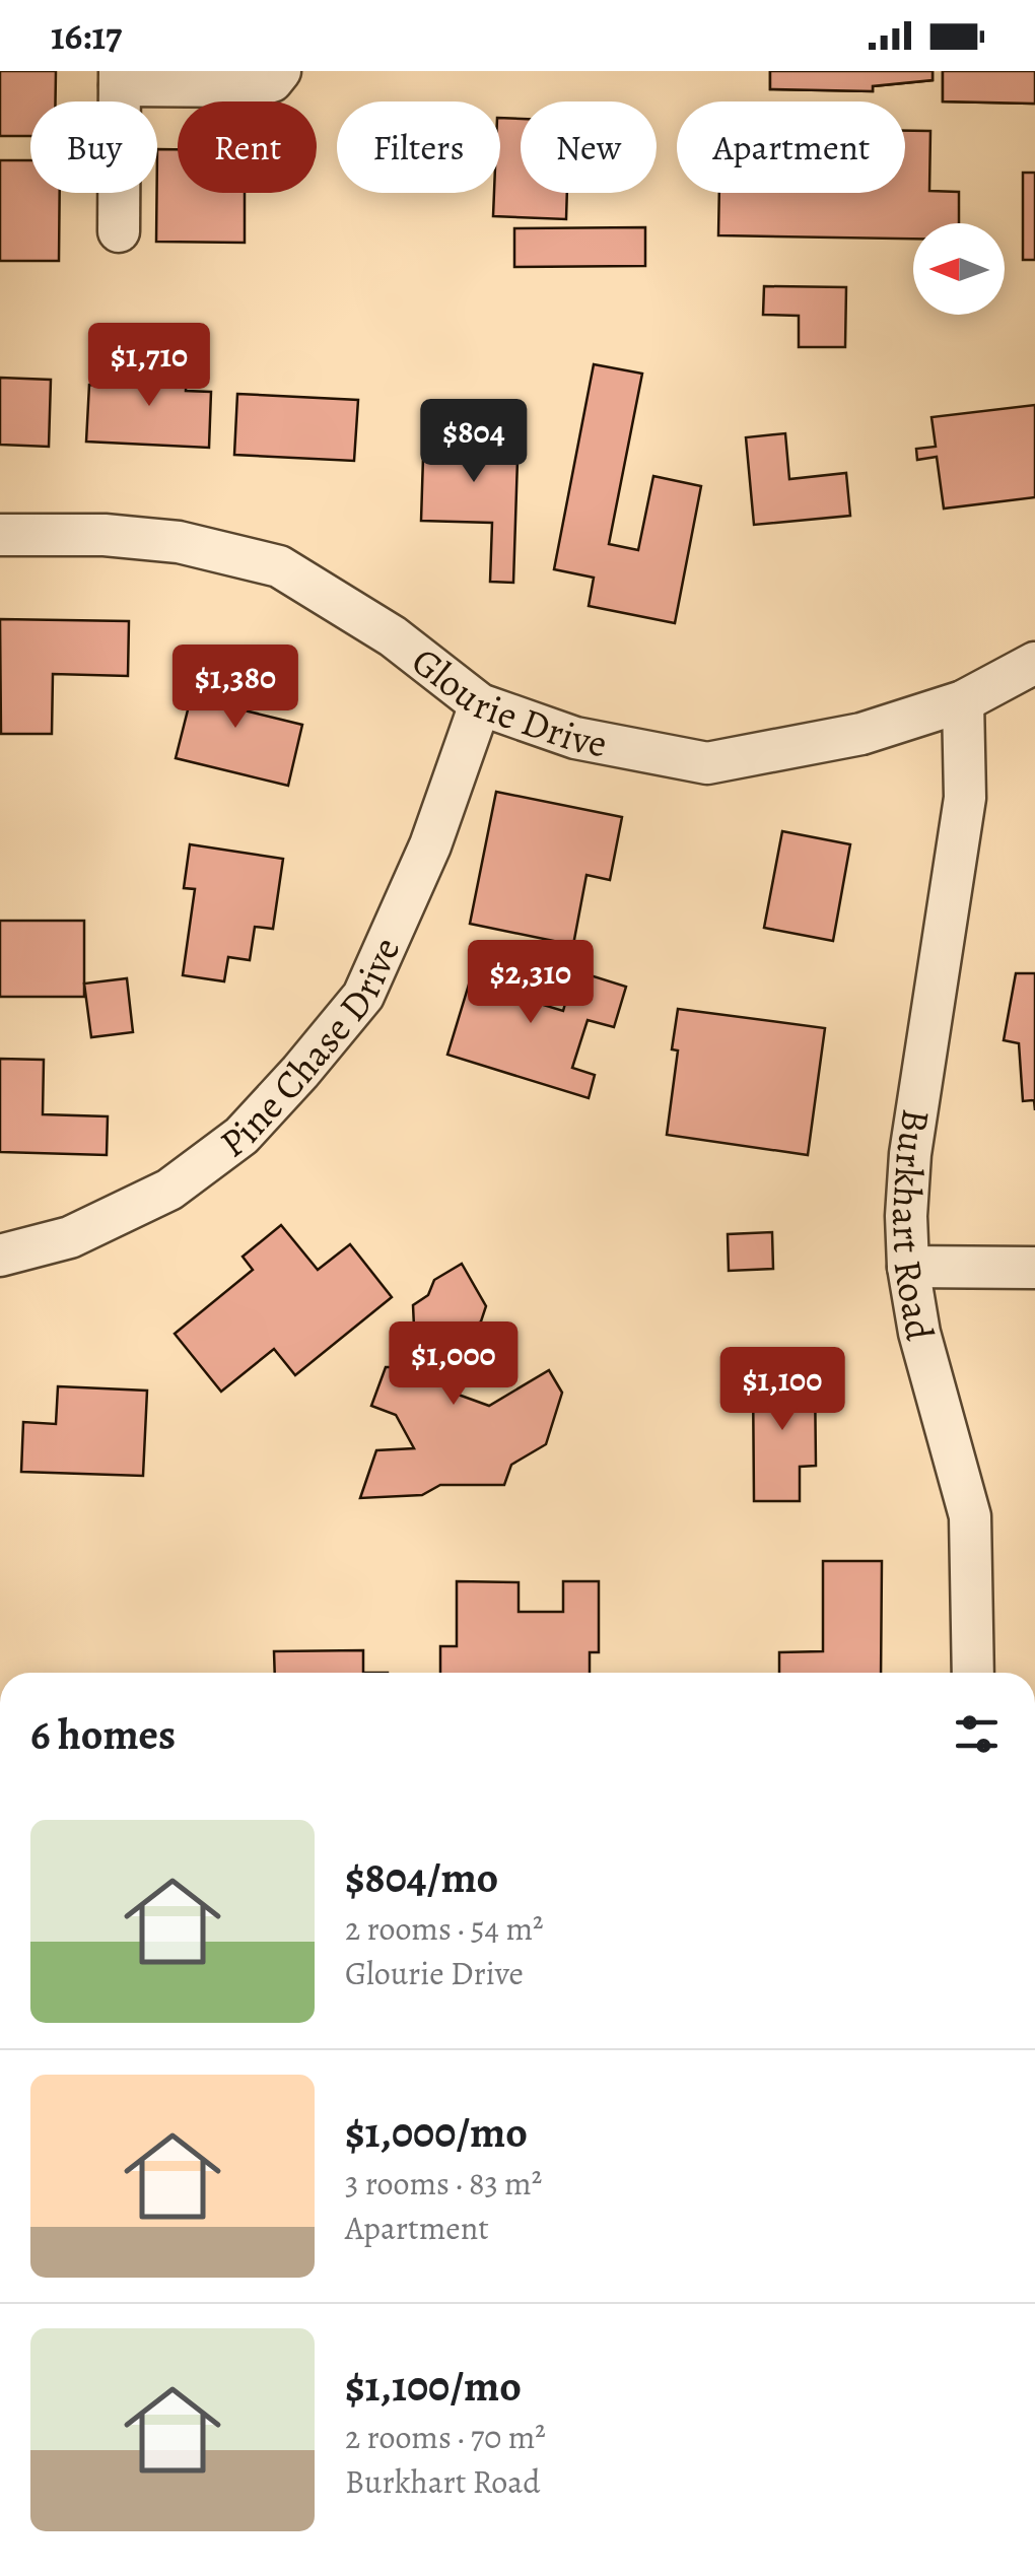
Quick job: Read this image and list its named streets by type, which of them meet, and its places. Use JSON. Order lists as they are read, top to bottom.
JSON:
{
  "streets": {
    "street": ["Glourie Drive", "Pine Chase Drive", "Burkhart Road"]
  },
  "crossings": [
    ["Glourie Drive", "Pine Chase Drive"],
    ["Glourie Drive", "Burkhart Road"]
  ],
  "north": "left",
  "page": {
    "status": "16:17",
    "chip": [
      "Buy",
      "Rent",
      "Filters",
      "New",
      "Apartment"
    ],
    "price": [
      "$1,710",
      "$804",
      "$1,380",
      "$2,310",
      "$1,000",
      "$1,100"
    ],
    "heading": "6 homes",
    "list": [
      {
        "name": "$804/mo",
        "note": "2 rooms · 54 m² · Glourie Drive"
      },
      {
        "name": "$1,000/mo",
        "note": "3 rooms · 83 m² · Apartment"
      },
      {
        "name": "$1,100/mo",
        "note": "2 rooms · 70 m² · Burkhart Road"
      }
    ]
  }
}
